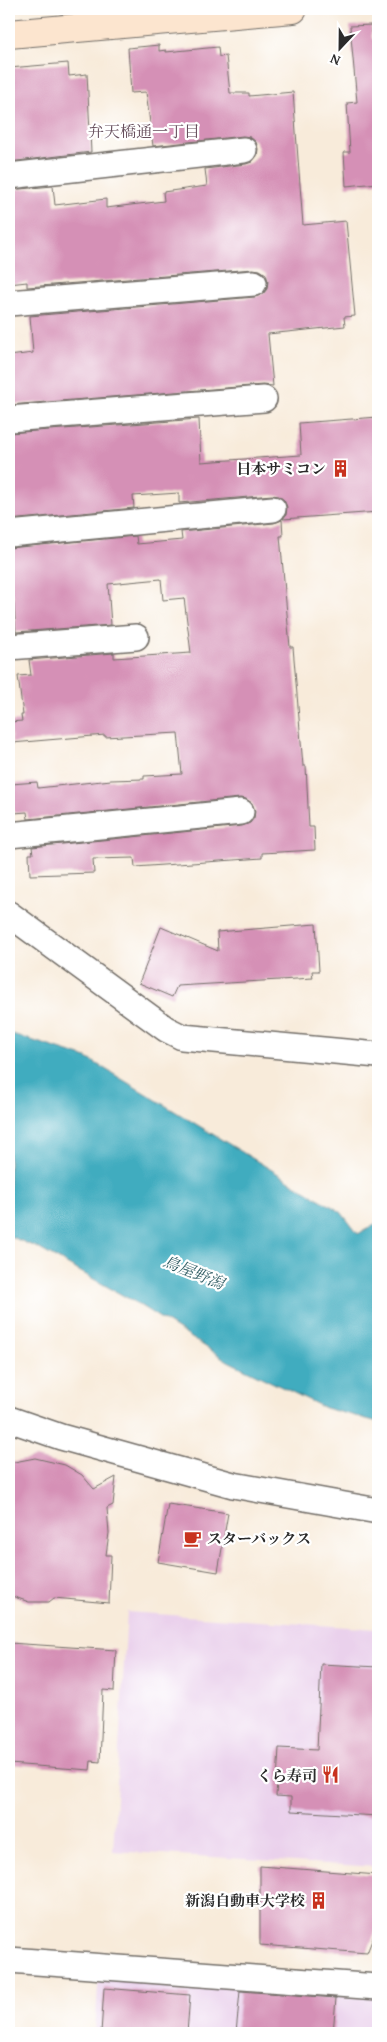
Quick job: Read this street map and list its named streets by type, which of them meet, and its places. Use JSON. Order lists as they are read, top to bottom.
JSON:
{
  "districts": ["弁天橋通一丁目"],
  "water": ["鳥屋野潟"],
  "places": {
    "building": ["日本サミコン", "新潟自動車大学校"],
    "cafe": ["スターバックス"],
    "restaurant": ["くら寿司"]
  },
  "north": "bottom"
}
